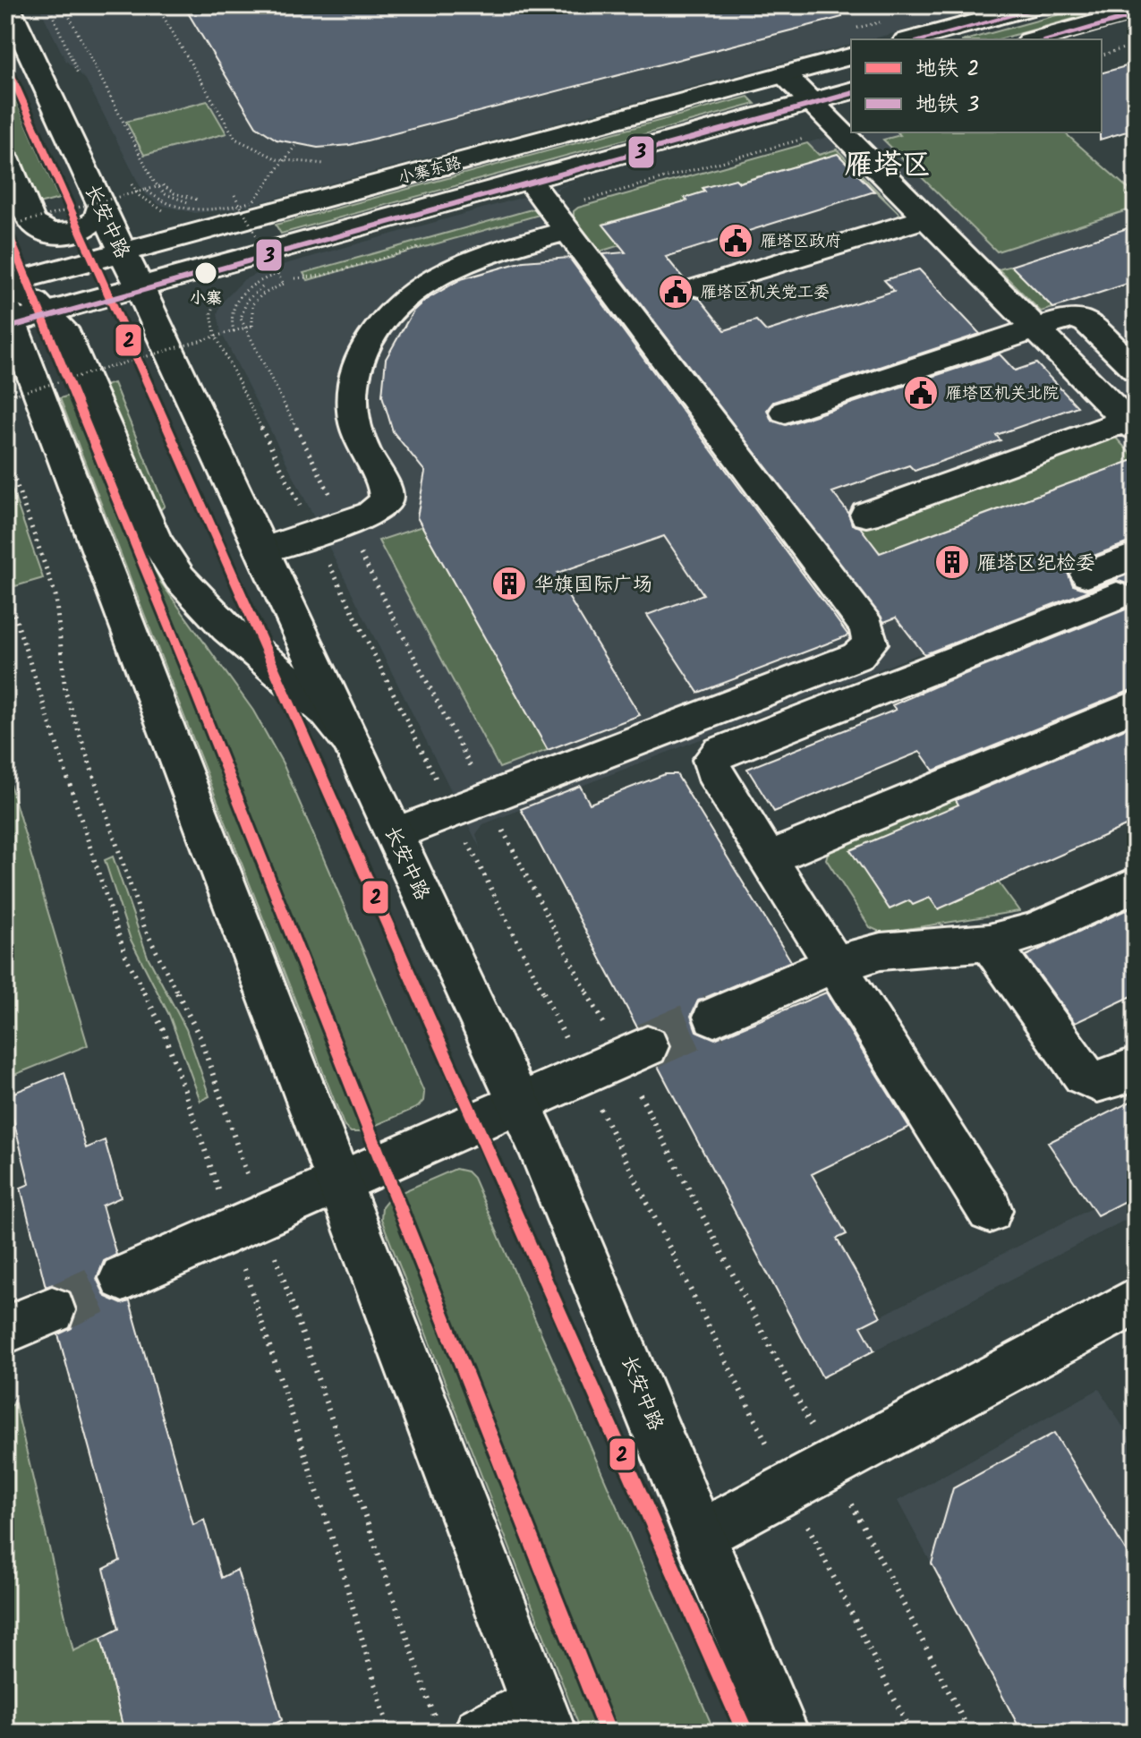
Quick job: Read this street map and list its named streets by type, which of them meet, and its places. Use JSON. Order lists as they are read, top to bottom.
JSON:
{
  "streets": {
    "main road": ["小寨东路", "长安中路"]
  },
  "crossings": [
    ["小寨东路", "长安中路"]
  ],
  "districts": ["雁塔区"],
  "places": {
    "public building": ["雁塔区政府", "雁塔区机关党工委", "雁塔区机关北院"],
    "other": ["小寨"],
    "building": ["雁塔区纪检委", "华旗国际广场"]
  },
  "lines": ["metro line 3", "metro line 2"],
  "legend": ["地铁 2", "地铁 3"]
}
